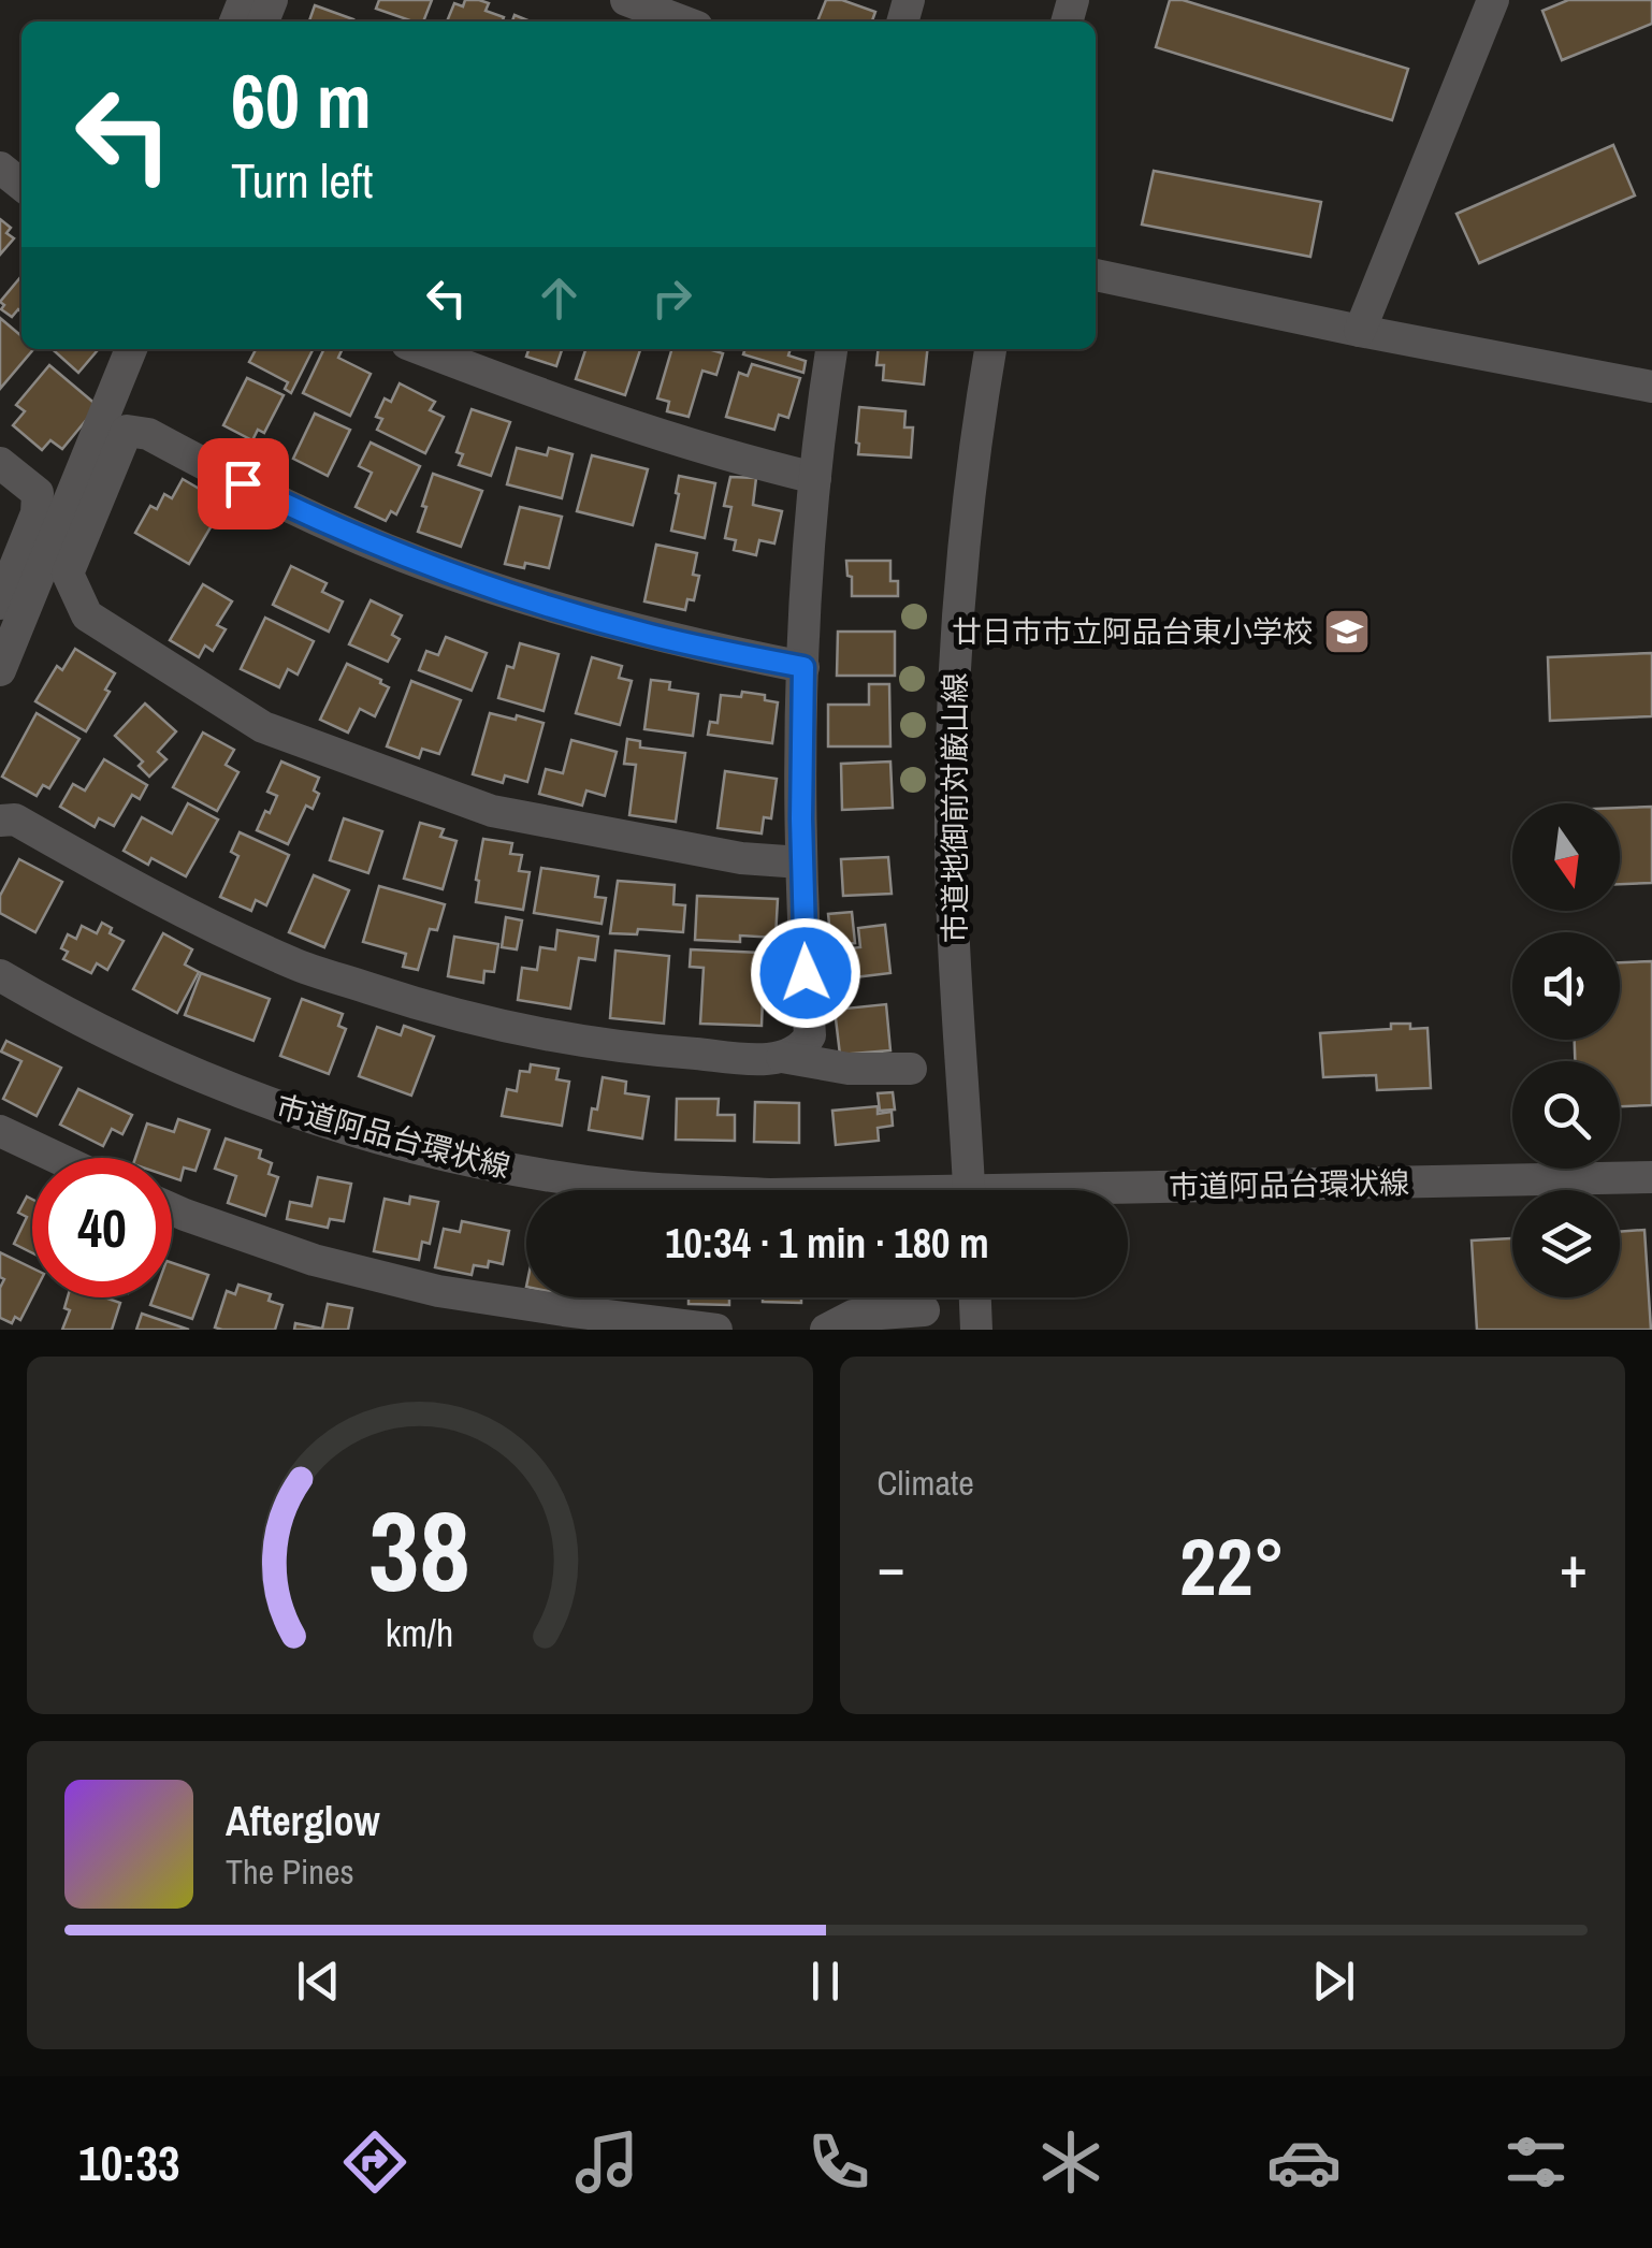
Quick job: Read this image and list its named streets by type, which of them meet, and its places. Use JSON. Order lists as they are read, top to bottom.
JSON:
{
  "streets": {
    "street": ["市道地御前対厳山線", "市道阿品台環状線"]
  },
  "places": {
    "school or university": ["廿日市市立阿品台東小学校"]
  },
  "north": "bottom",
  "page": {
    "turn": ["60 m", "Turn left"],
    "limit": "40",
    "trip": "10:34 · 1 min · 180 m",
    "tile": "Climate",
    "heat": ["−", "22°", "+"],
    "song": ["Afterglow", "The Pines"],
    "tabs": "10:33",
    "gauge": ["38", "km/h"]
  }
}
